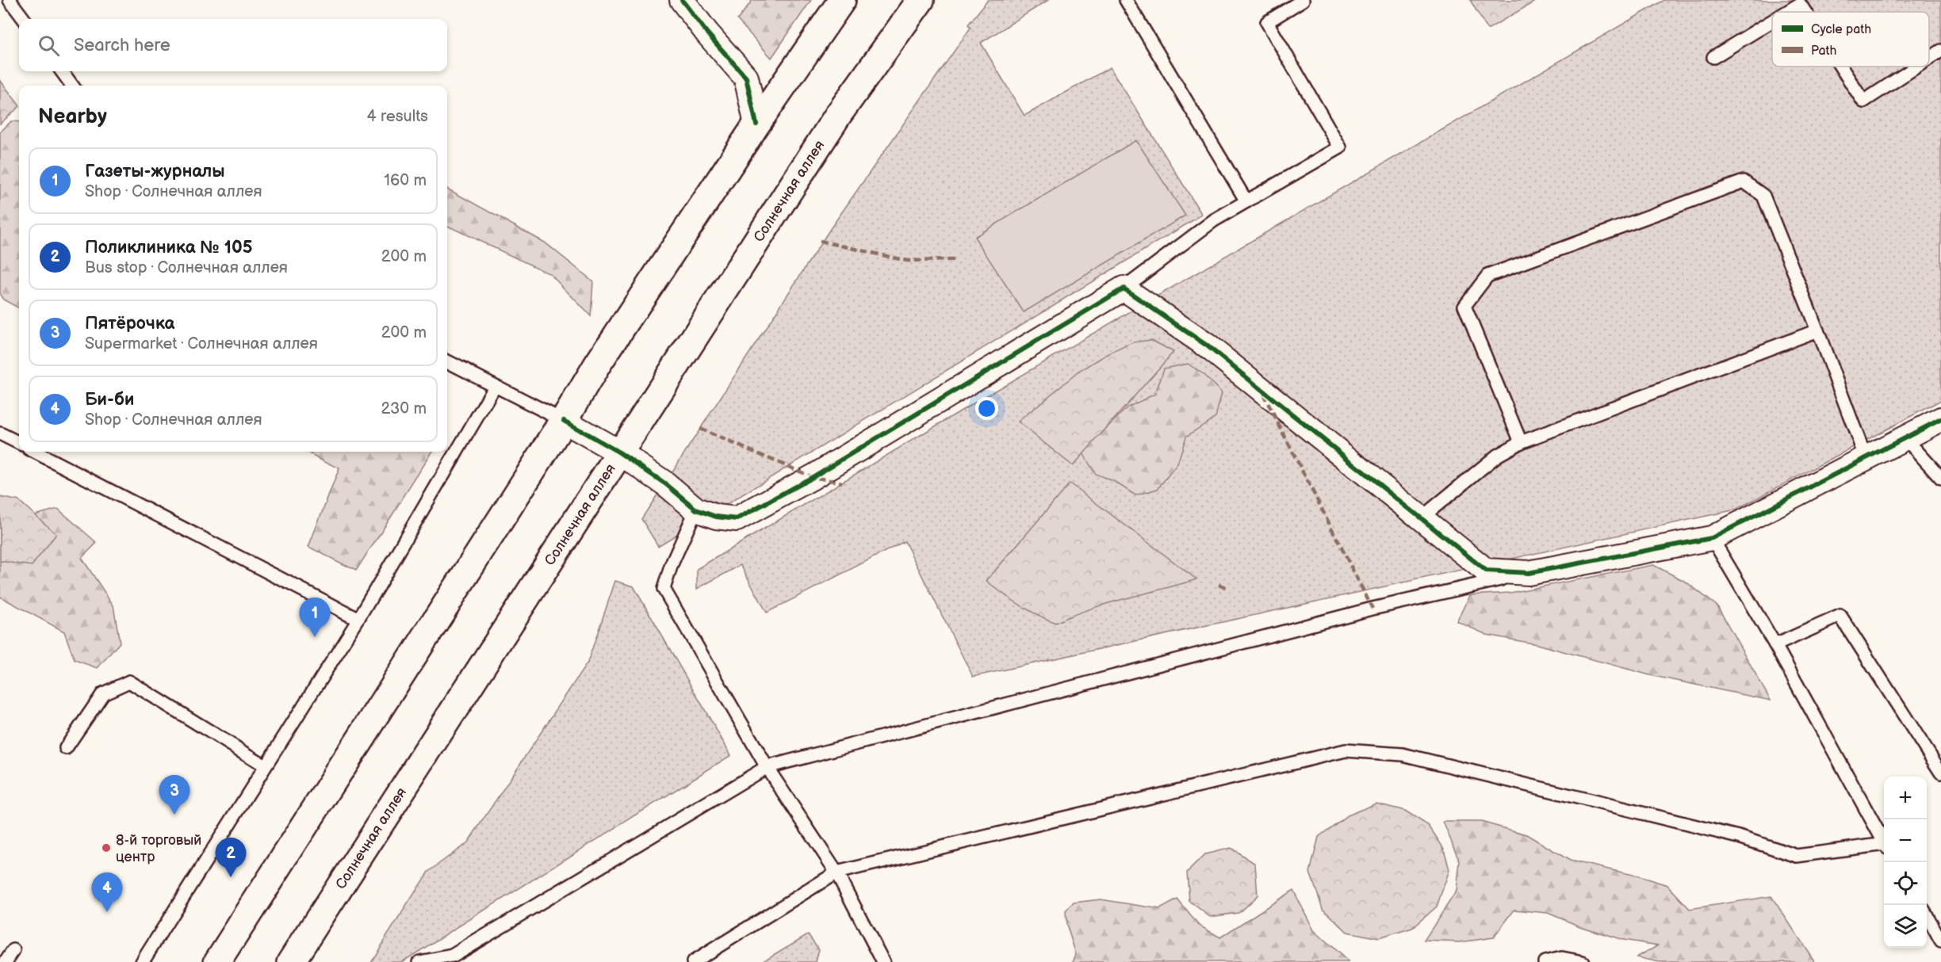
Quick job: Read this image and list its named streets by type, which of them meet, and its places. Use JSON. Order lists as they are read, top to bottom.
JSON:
{
  "streets": {
    "main road": ["Солнечная аллея"]
  },
  "places": ["8-й торговый центр"],
  "legend": ["Cycle path", "Path"],
  "page": {
    "search": "Search here",
    "heading": ["Nearby", "4 results"],
    "list": [
      {
        "mark": "1",
        "name": "Газеты-журналы",
        "note": "Shop · Солнечная аллея",
        "value": "160 m"
      },
      {
        "mark": "2",
        "name": "Поликлиника № 105",
        "note": "Bus stop · Солнечная аллея",
        "value": "200 m"
      },
      {
        "mark": "3",
        "name": "Пятёрочка",
        "note": "Supermarket · Солнечная аллея",
        "value": "200 m"
      },
      {
        "mark": "4",
        "name": "Би-би",
        "note": "Shop · Солнечная аллея",
        "value": "230 m"
      }
    ],
    "pins": [
      "1",
      "3",
      "2",
      "4"
    ],
    "map_buttons": ["+", "−"]
  }
}
